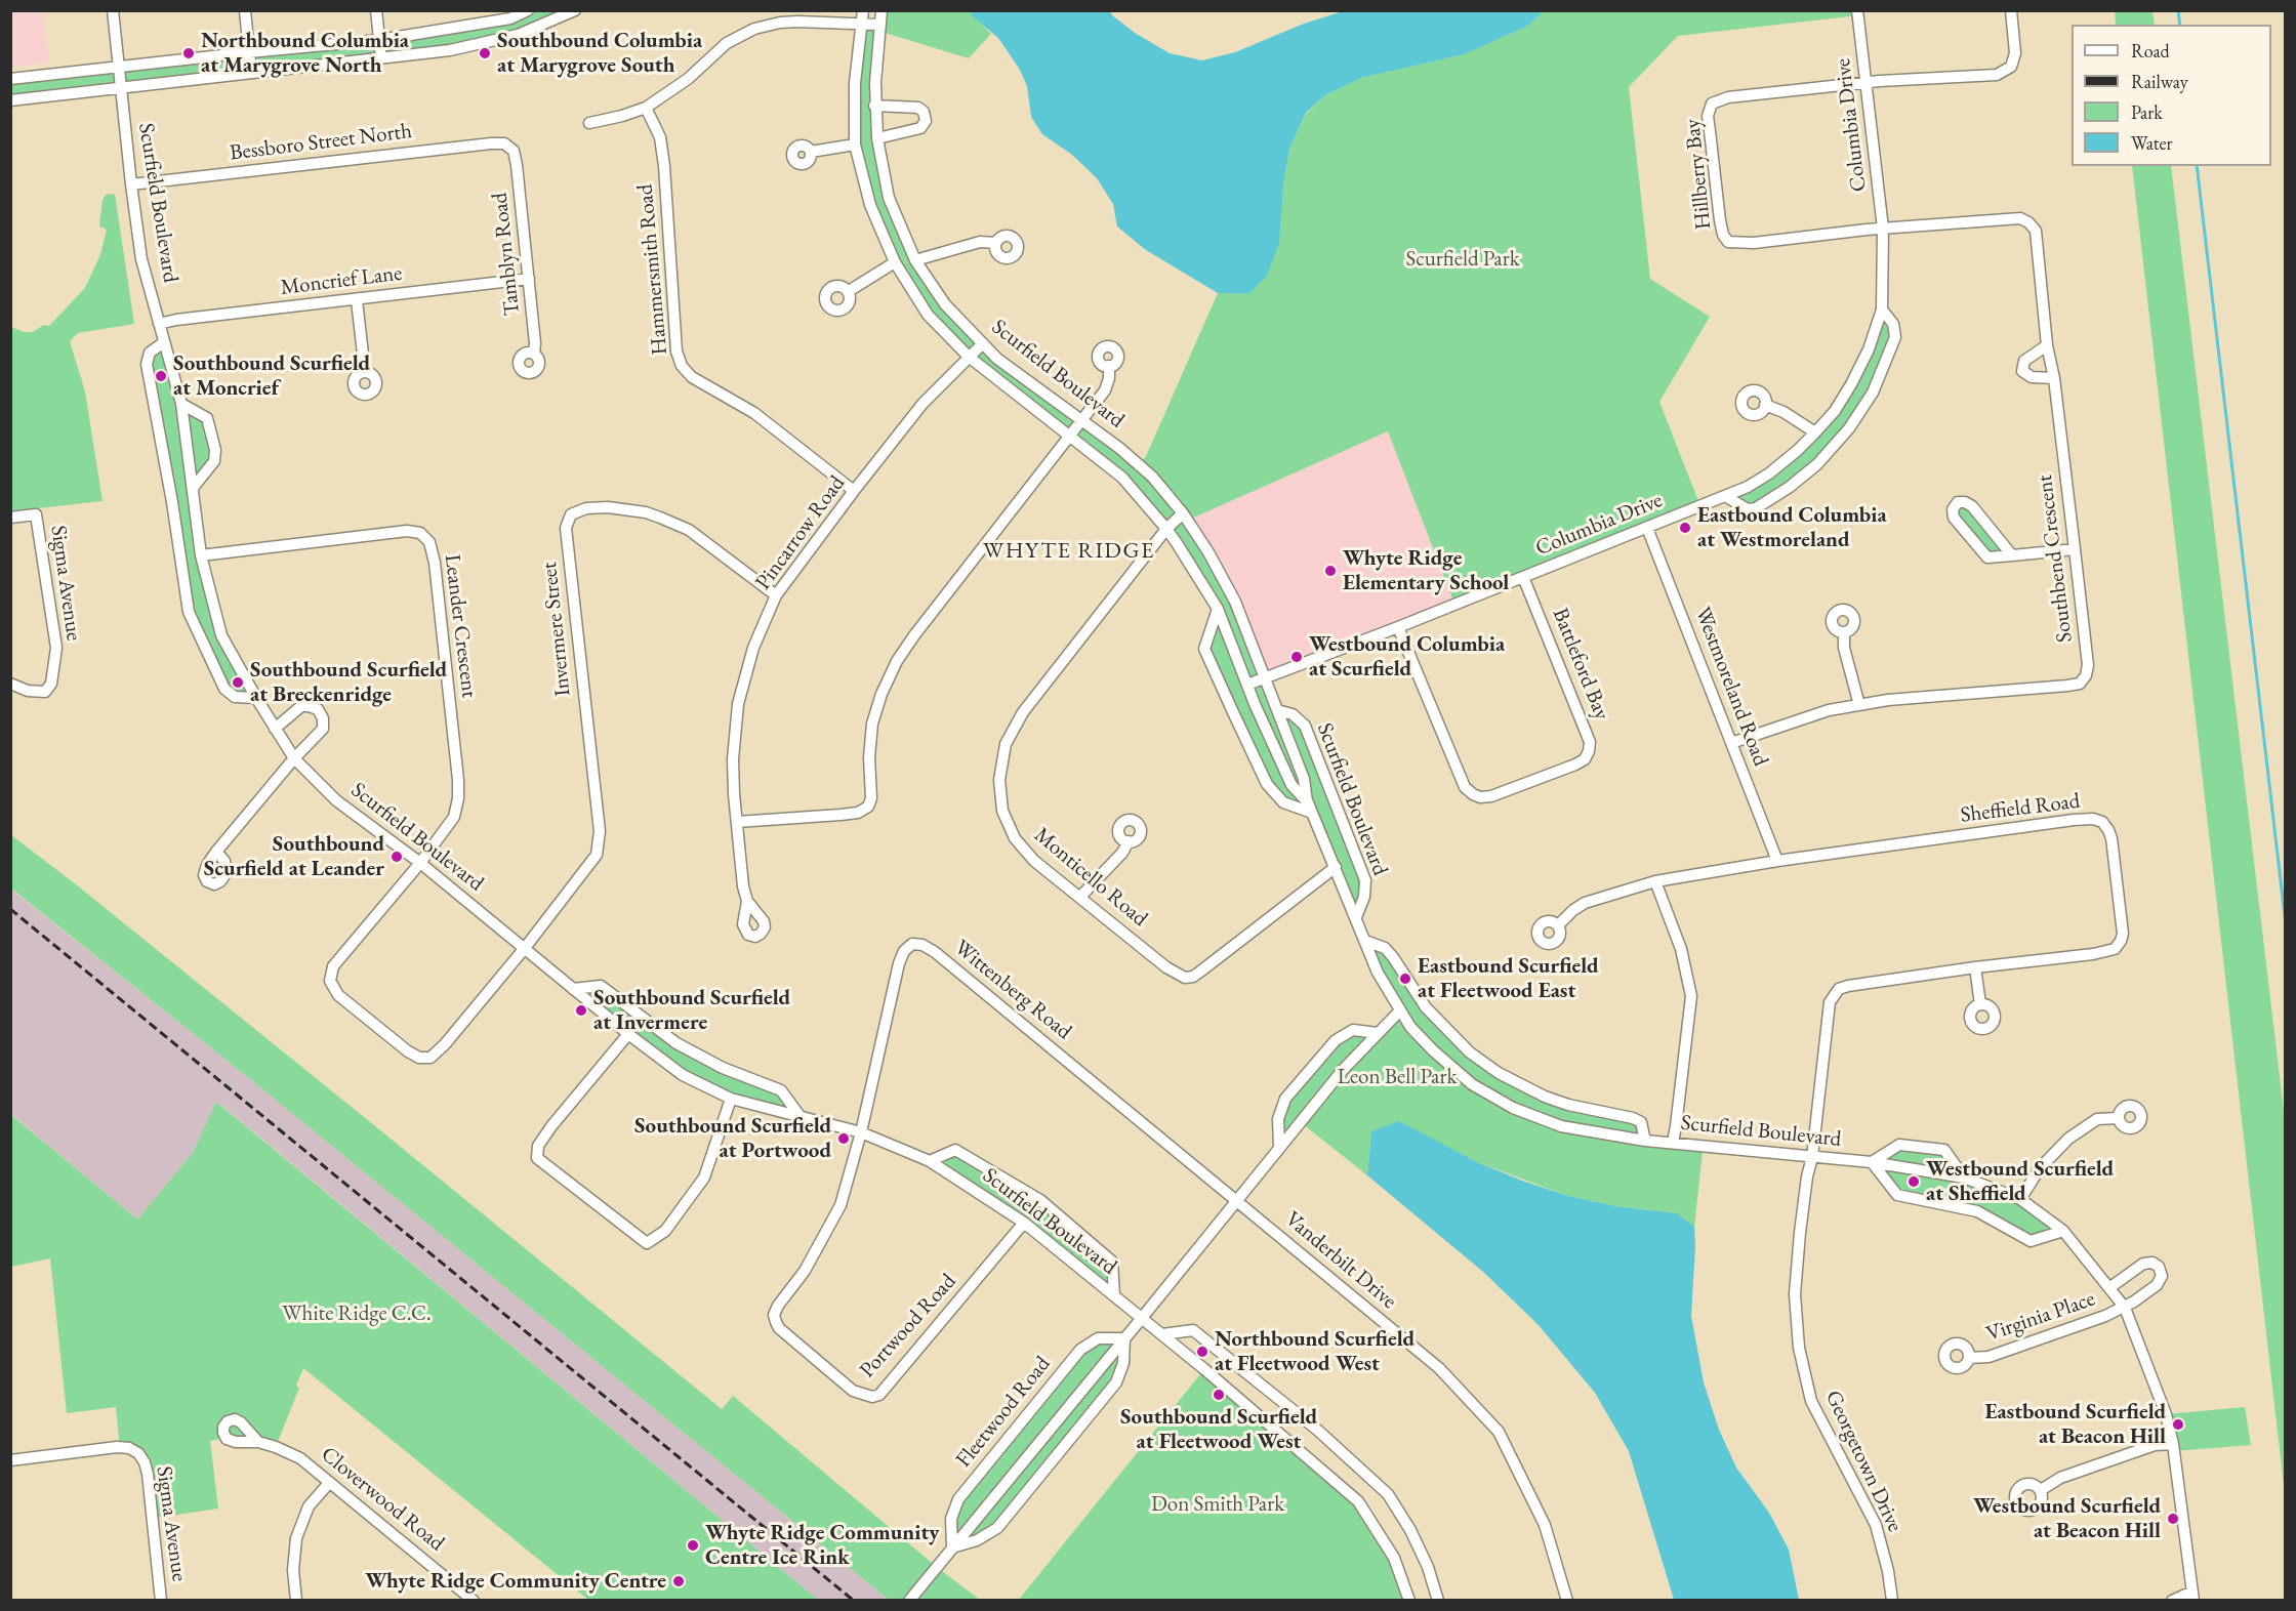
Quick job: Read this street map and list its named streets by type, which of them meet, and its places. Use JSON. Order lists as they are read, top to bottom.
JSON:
{
  "streets": {
    "street": [
      "Columbia Drive",
      "Bessboro Street North",
      "Hillberry Bay",
      "Scurfield Boulevard",
      "Tamblyn Road",
      "Hammersmith Road",
      "Moncrief Lane",
      "Pincarrow Road",
      "Southbend Crescent",
      "Sigma Avenue",
      "Leander Crescent",
      "Invermere Street",
      "Battleford Bay",
      "Westmoreland Road",
      "Sheffield Road",
      "Monticello Road",
      "Wittenberg Road",
      "Vanderbilt Drive",
      "Virginia Place",
      "Portwood Road",
      "Fleetwood Road",
      "Georgetown Drive",
      "Cloverwood Road"
    ]
  },
  "crossings": [
    ["Columbia Drive", "Hillberry Bay"],
    ["Columbia Drive", "Scurfield Boulevard"],
    ["Columbia Drive", "Southbend Crescent"],
    ["Columbia Drive", "Battleford Bay"],
    ["Columbia Drive", "Westmoreland Road"],
    ["Bessboro Street North", "Scurfield Boulevard"],
    ["Bessboro Street North", "Tamblyn Road"],
    ["Hillberry Bay", "Southbend Crescent"],
    ["Scurfield Boulevard", "Moncrief Lane"],
    ["Scurfield Boulevard", "Pincarrow Road"],
    ["Scurfield Boulevard", "Leander Crescent"],
    ["Scurfield Boulevard", "Invermere Street"],
    ["Scurfield Boulevard", "Sheffield Road"],
    ["Scurfield Boulevard", "Monticello Road"],
    ["Scurfield Boulevard", "Wittenberg Road"],
    ["Scurfield Boulevard", "Virginia Place"],
    ["Scurfield Boulevard", "Portwood Road"],
    ["Scurfield Boulevard", "Georgetown Drive"],
    ["Tamblyn Road", "Moncrief Lane"],
    ["Hammersmith Road", "Pincarrow Road"],
    ["Pincarrow Road", "Invermere Street"],
    ["Southbend Crescent", "Westmoreland Road"],
    ["Westmoreland Road", "Sheffield Road"],
    ["Sheffield Road", "Georgetown Drive"],
    ["Wittenberg Road", "Vanderbilt Drive"],
    ["Wittenberg Road", "Portwood Road"]
  ],
  "districts": ["WHYTE RIDGE"],
  "parks": [
    "Scurfield Park",
    "Leon Bell Park",
    "White Ridge C.C.",
    "Don Smith Park"
  ],
  "places": [
    "Northbound Columbia at Marygrove North",
    "Southbound Columbia at Marygrove South",
    "Southbound Scurfield at Moncrief",
    "Eastbound Columbia at Westmoreland",
    "Whyte Ridge Elementary School",
    "Westbound Columbia at Scurfield",
    "Southbound Scurfield at Breckenridge",
    "Southbound Scurfield at Leander",
    "Eastbound Scurfield at Fleetwood East",
    "Southbound Scurfield at Invermere",
    "Southbound Scurfield at Portwood",
    "Westbound Scurfield at Sheffield",
    "Northbound Scurfield at Fleetwood West",
    "Southbound Scurfield at Fleetwood West",
    "Eastbound Scurfield at Beacon Hill",
    "Westbound Scurfield at Beacon Hill",
    "Whyte Ridge Community Centre Ice Rink",
    "Whyte Ridge Community Centre"
  ],
  "legend": [
    "Road",
    "Railway",
    "Park",
    "Water"
  ]
}
